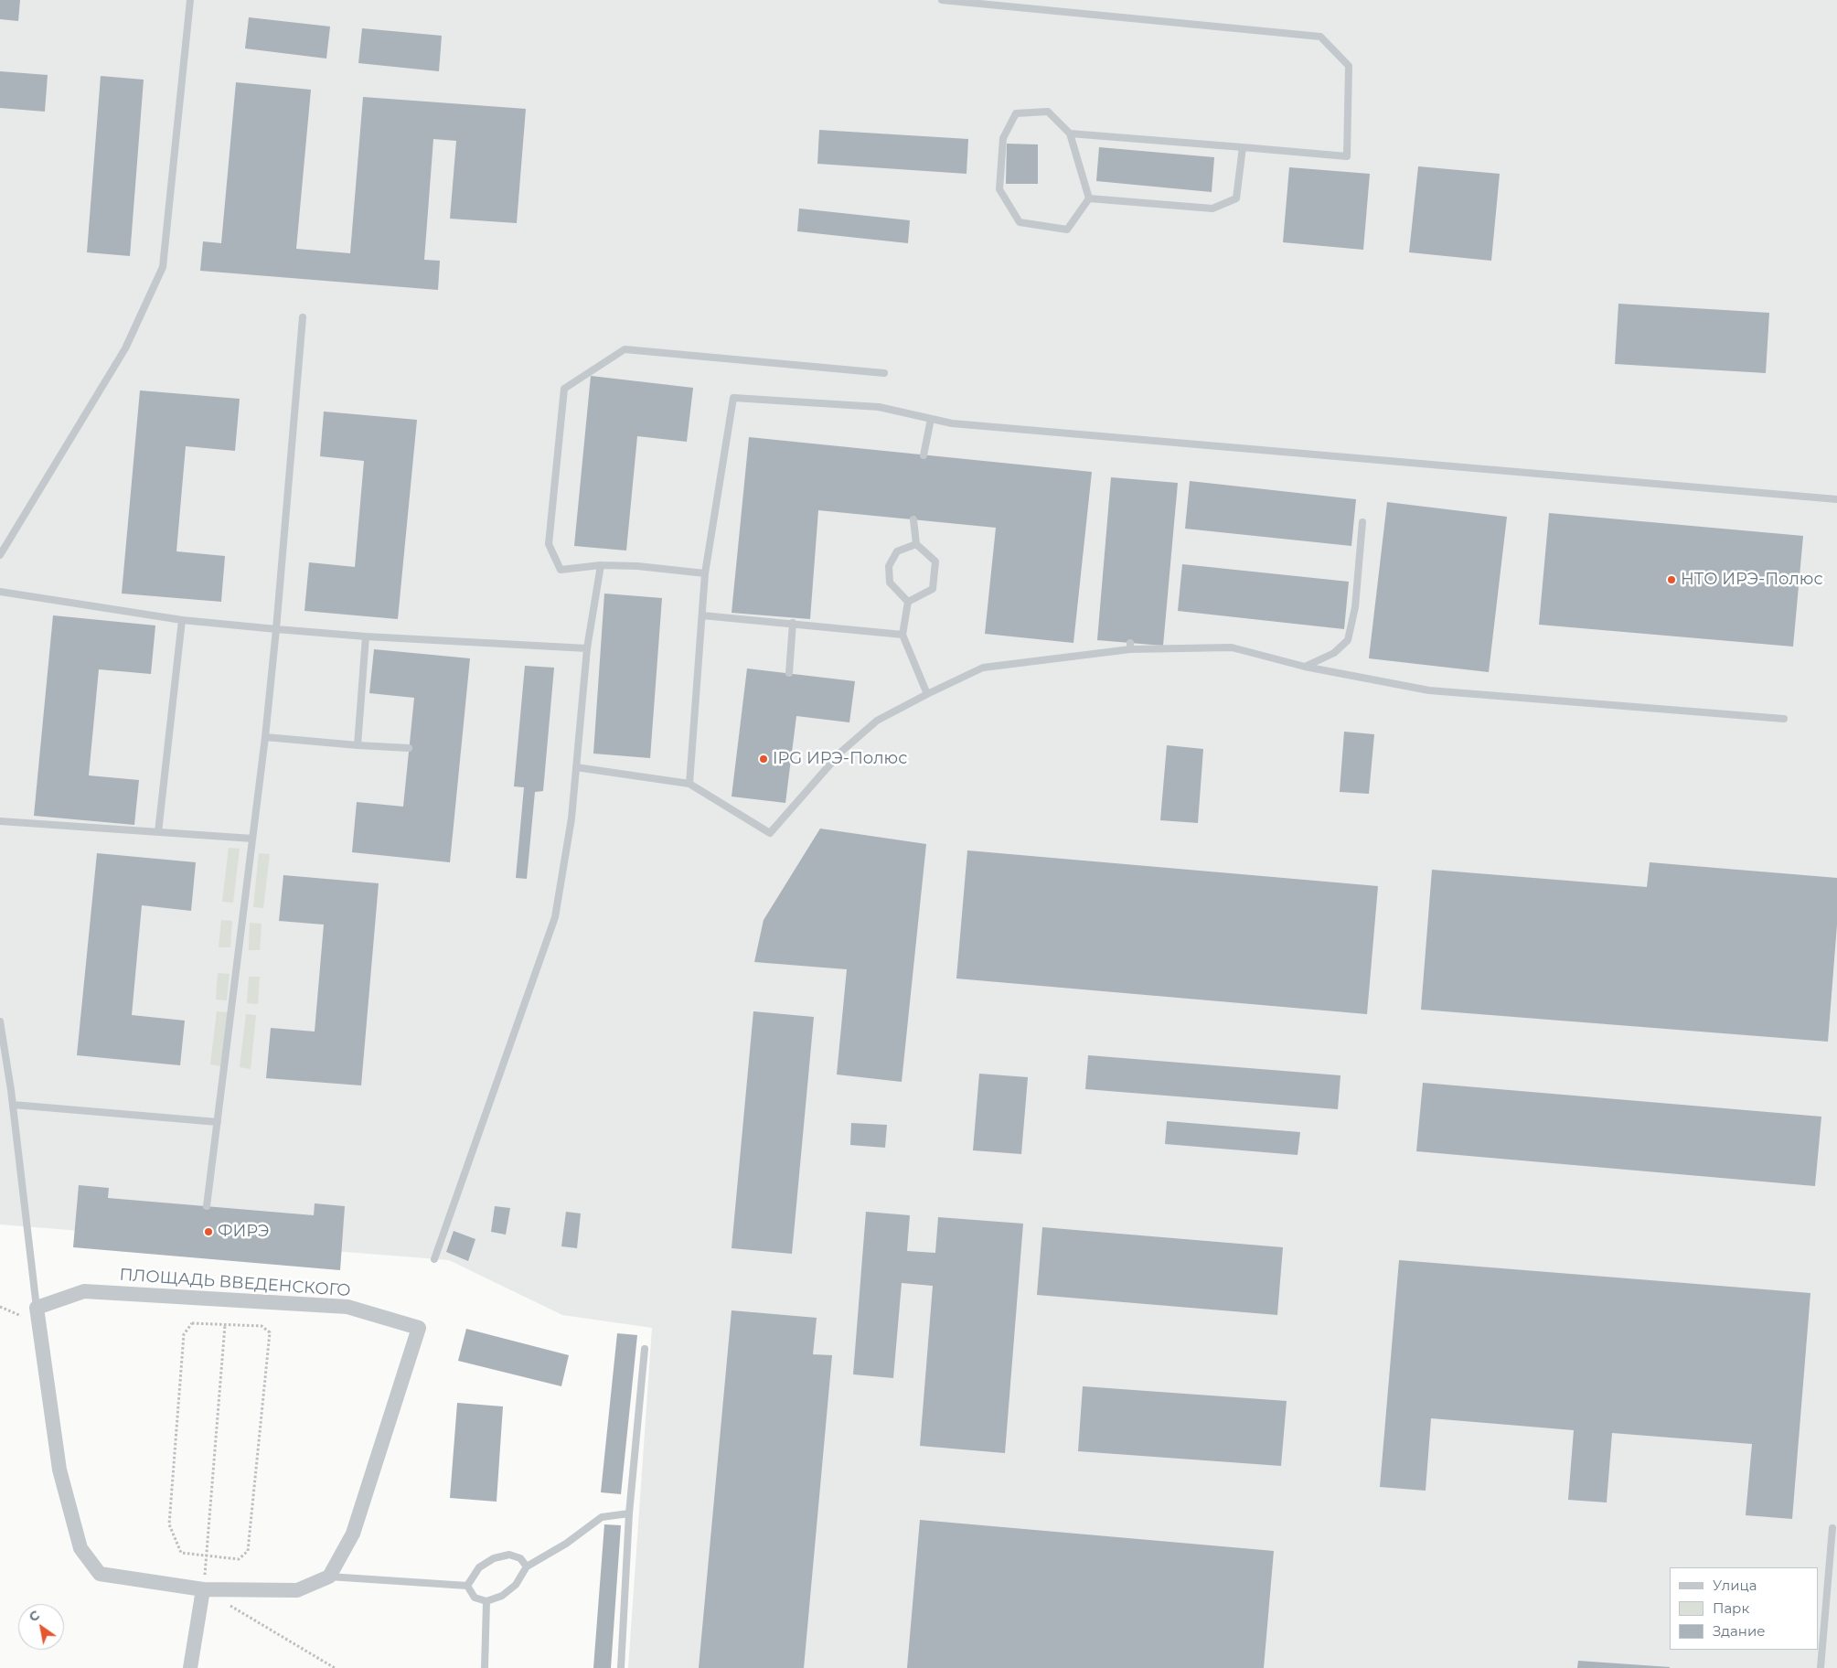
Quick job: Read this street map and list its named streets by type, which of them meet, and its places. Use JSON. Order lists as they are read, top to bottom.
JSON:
{
  "streets": {
    "street": ["ПЛОЩАДЬ ВВЕДЕНСКОГО"]
  },
  "places": ["НТО ИРЭ-Полюс", "IPG ИРЭ-Полюс", "ФИРЭ"],
  "legend": ["Улица", "Парк", "Здание"],
  "north": "top left"
}
